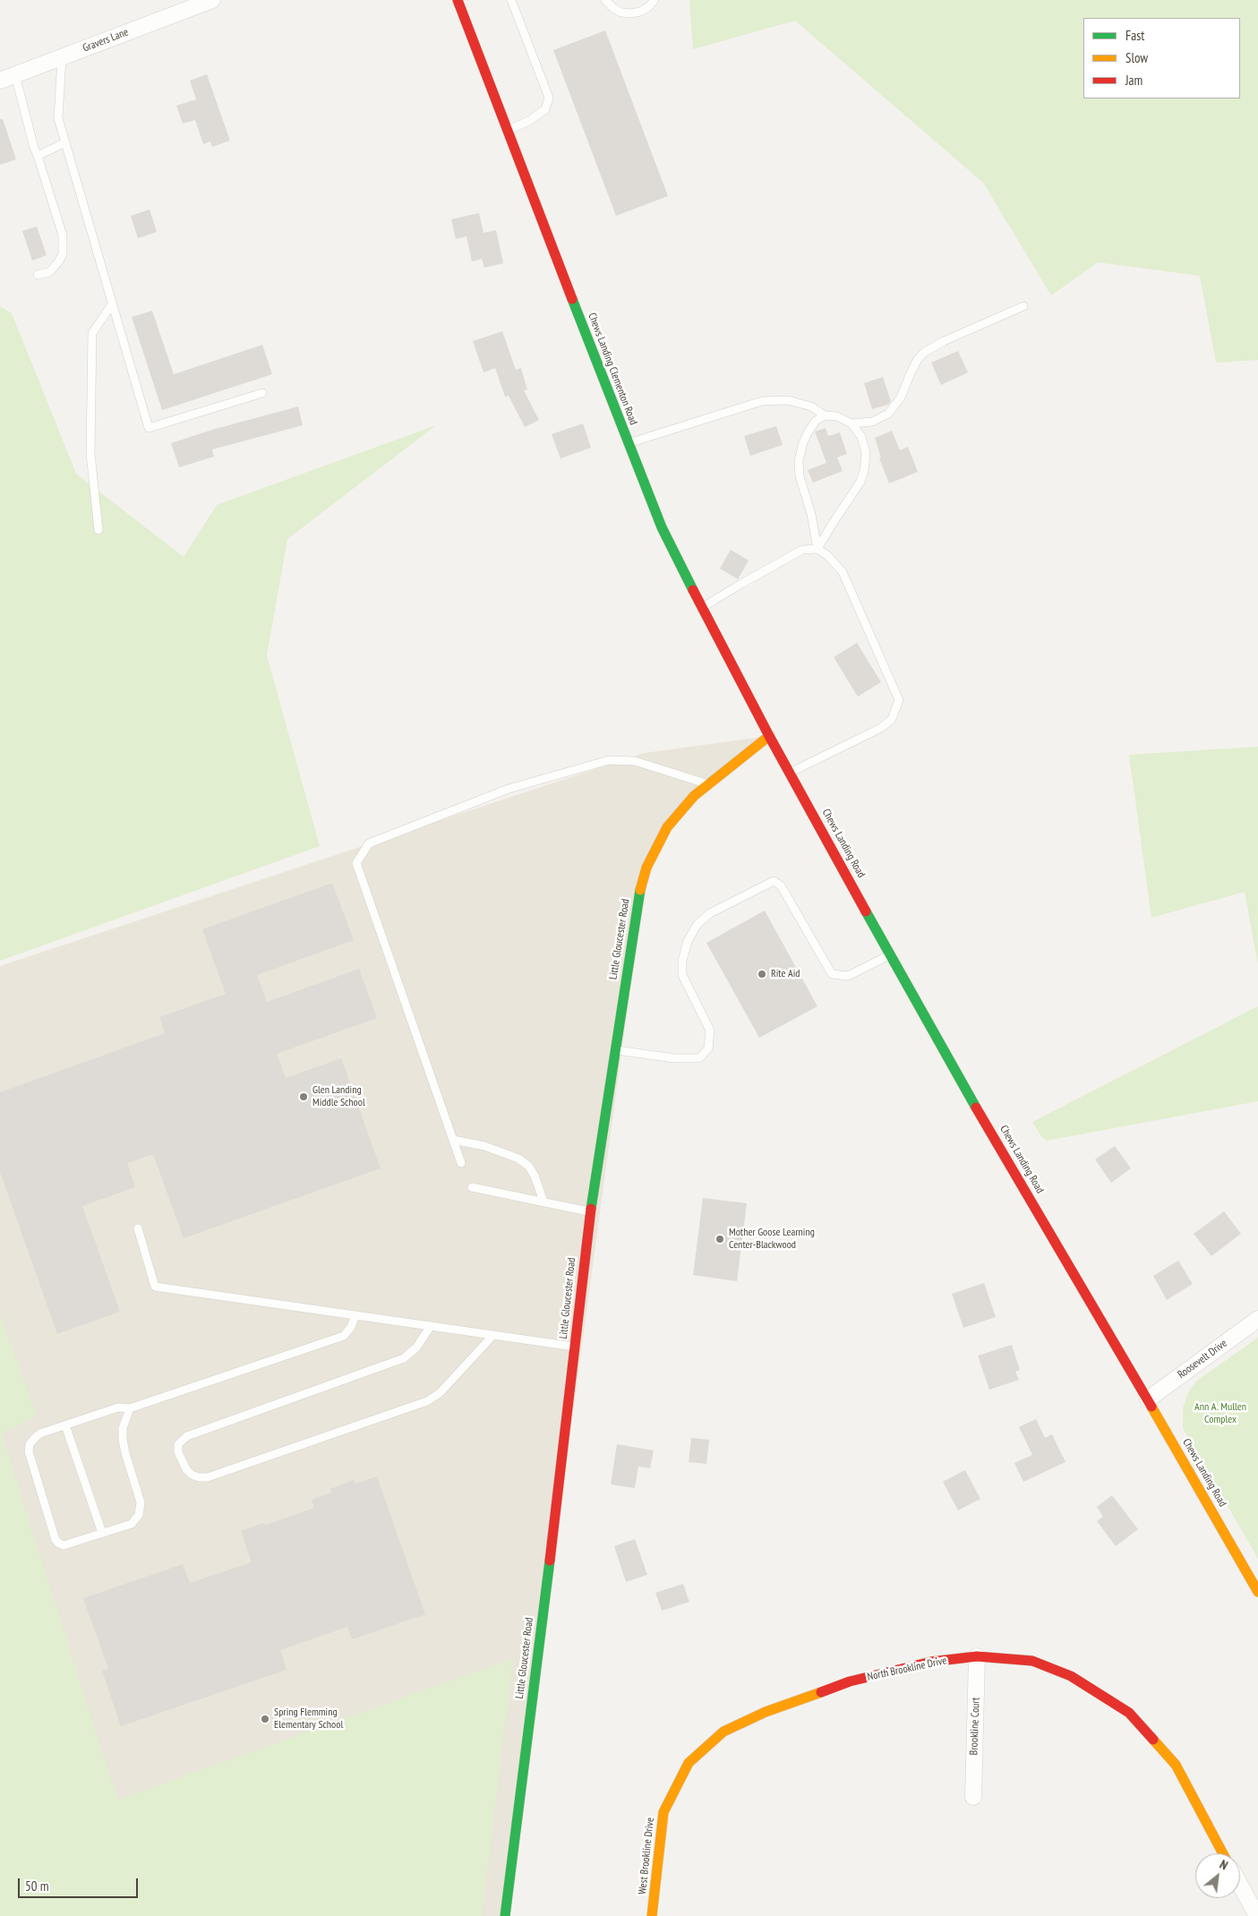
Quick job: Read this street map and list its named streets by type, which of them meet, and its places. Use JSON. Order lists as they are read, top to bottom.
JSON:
{
  "streets": {
    "street": [
      "Gravers Lane",
      "Chews Landing Clementon Road",
      "Chews Landing Road",
      "Little Gloucester Road",
      "Roosevelt Drive",
      "North Brookline Drive",
      "Brookline Court",
      "West Brookline Drive"
    ]
  },
  "crossings": [
    ["Chews Landing Clementon Road", "Chews Landing Road"],
    ["Chews Landing Clementon Road", "Little Gloucester Road"],
    ["Chews Landing Road", "Little Gloucester Road"],
    ["Chews Landing Road", "Roosevelt Drive"],
    ["North Brookline Drive", "Brookline Court"],
    ["North Brookline Drive", "West Brookline Drive"]
  ],
  "parks": ["Ann A. Mullen Complex"],
  "places": [
    "Rite Aid",
    "Glen Landing Middle School",
    "Mother Goose Learning Center-Blackwood",
    "Spring Flemming Elementary School"
  ],
  "legend": ["Fast", "Slow", "Jam"],
  "scale_bar": "50 m",
  "north": "top right"
}
